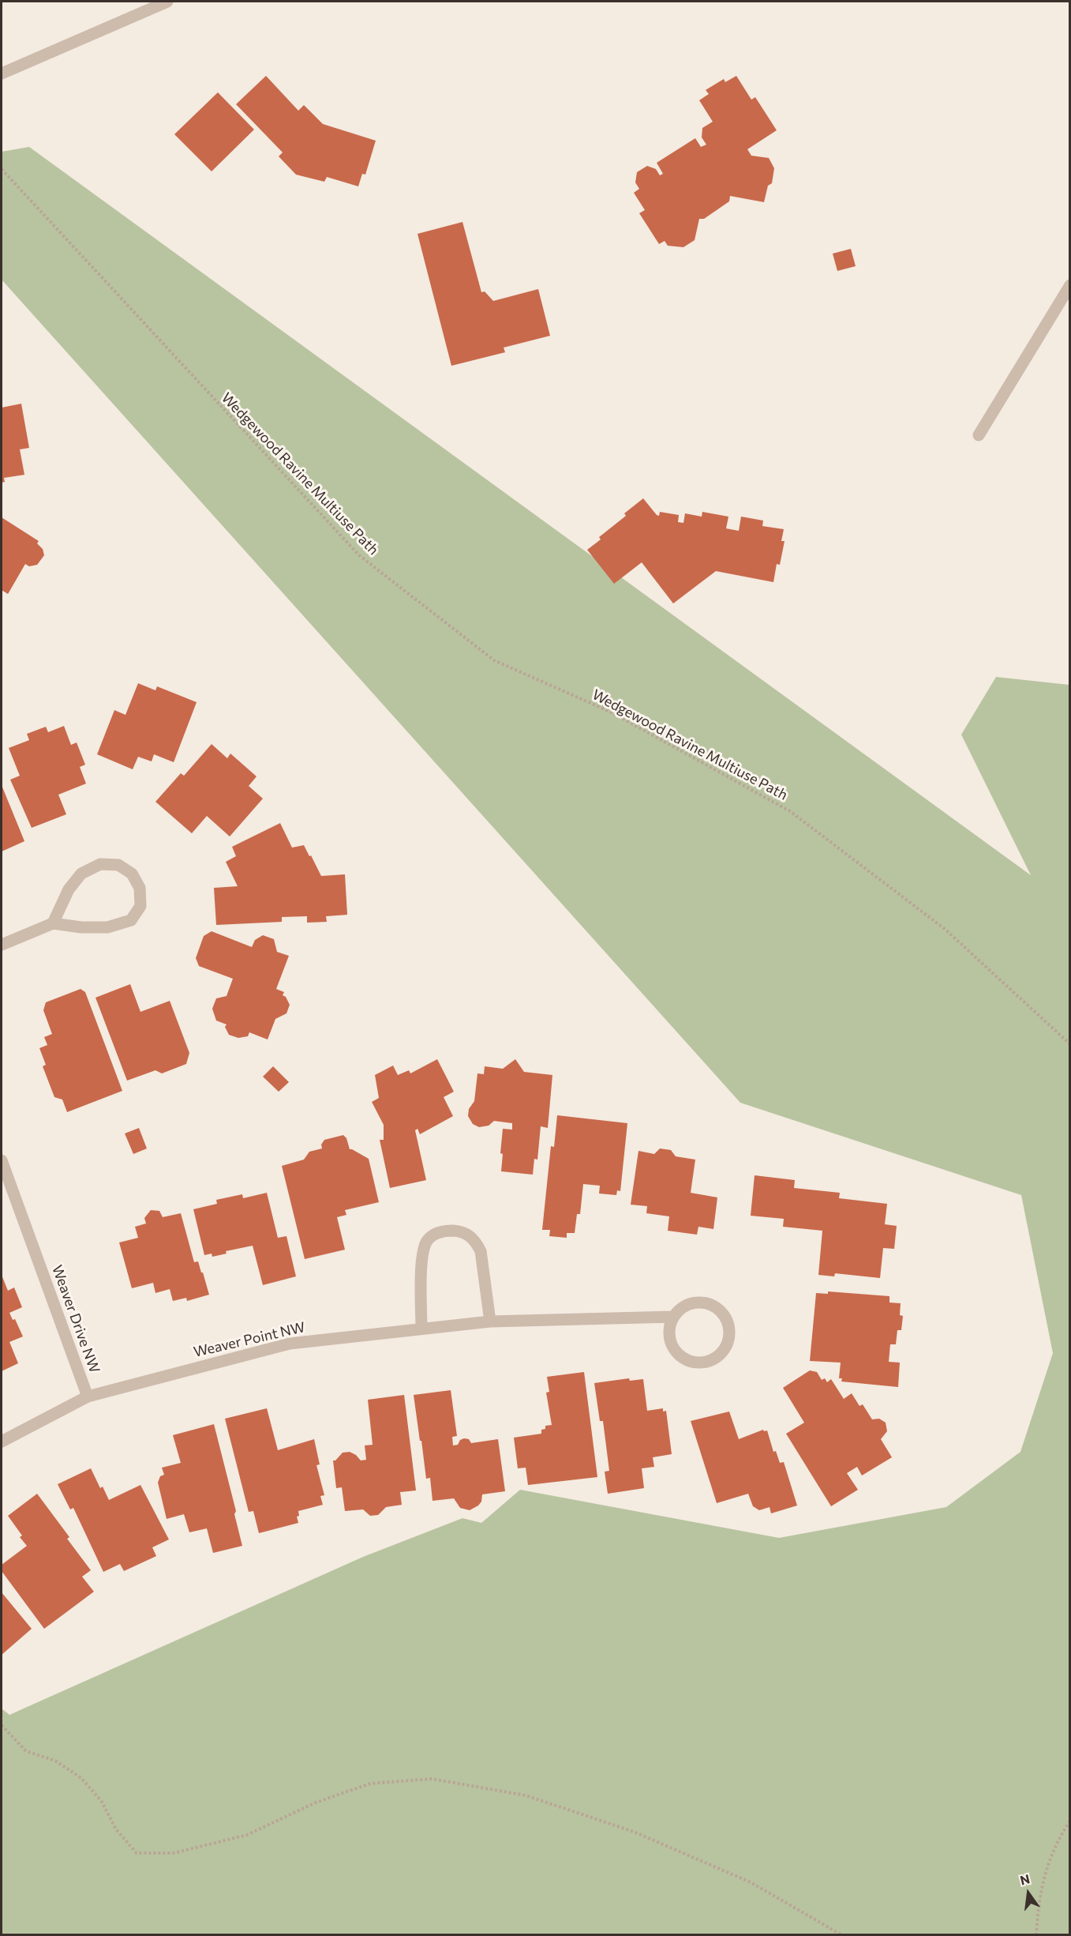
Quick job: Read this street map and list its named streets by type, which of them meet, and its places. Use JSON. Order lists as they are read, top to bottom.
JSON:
{
  "streets": {
    "street": ["Weaver Drive NW", "Weaver Point NW"],
    "path": ["Wedgewood Ravine Multiuse Path"]
  },
  "crossings": [
    ["Weaver Drive NW", "Weaver Point NW"]
  ],
  "north": "top"
}
